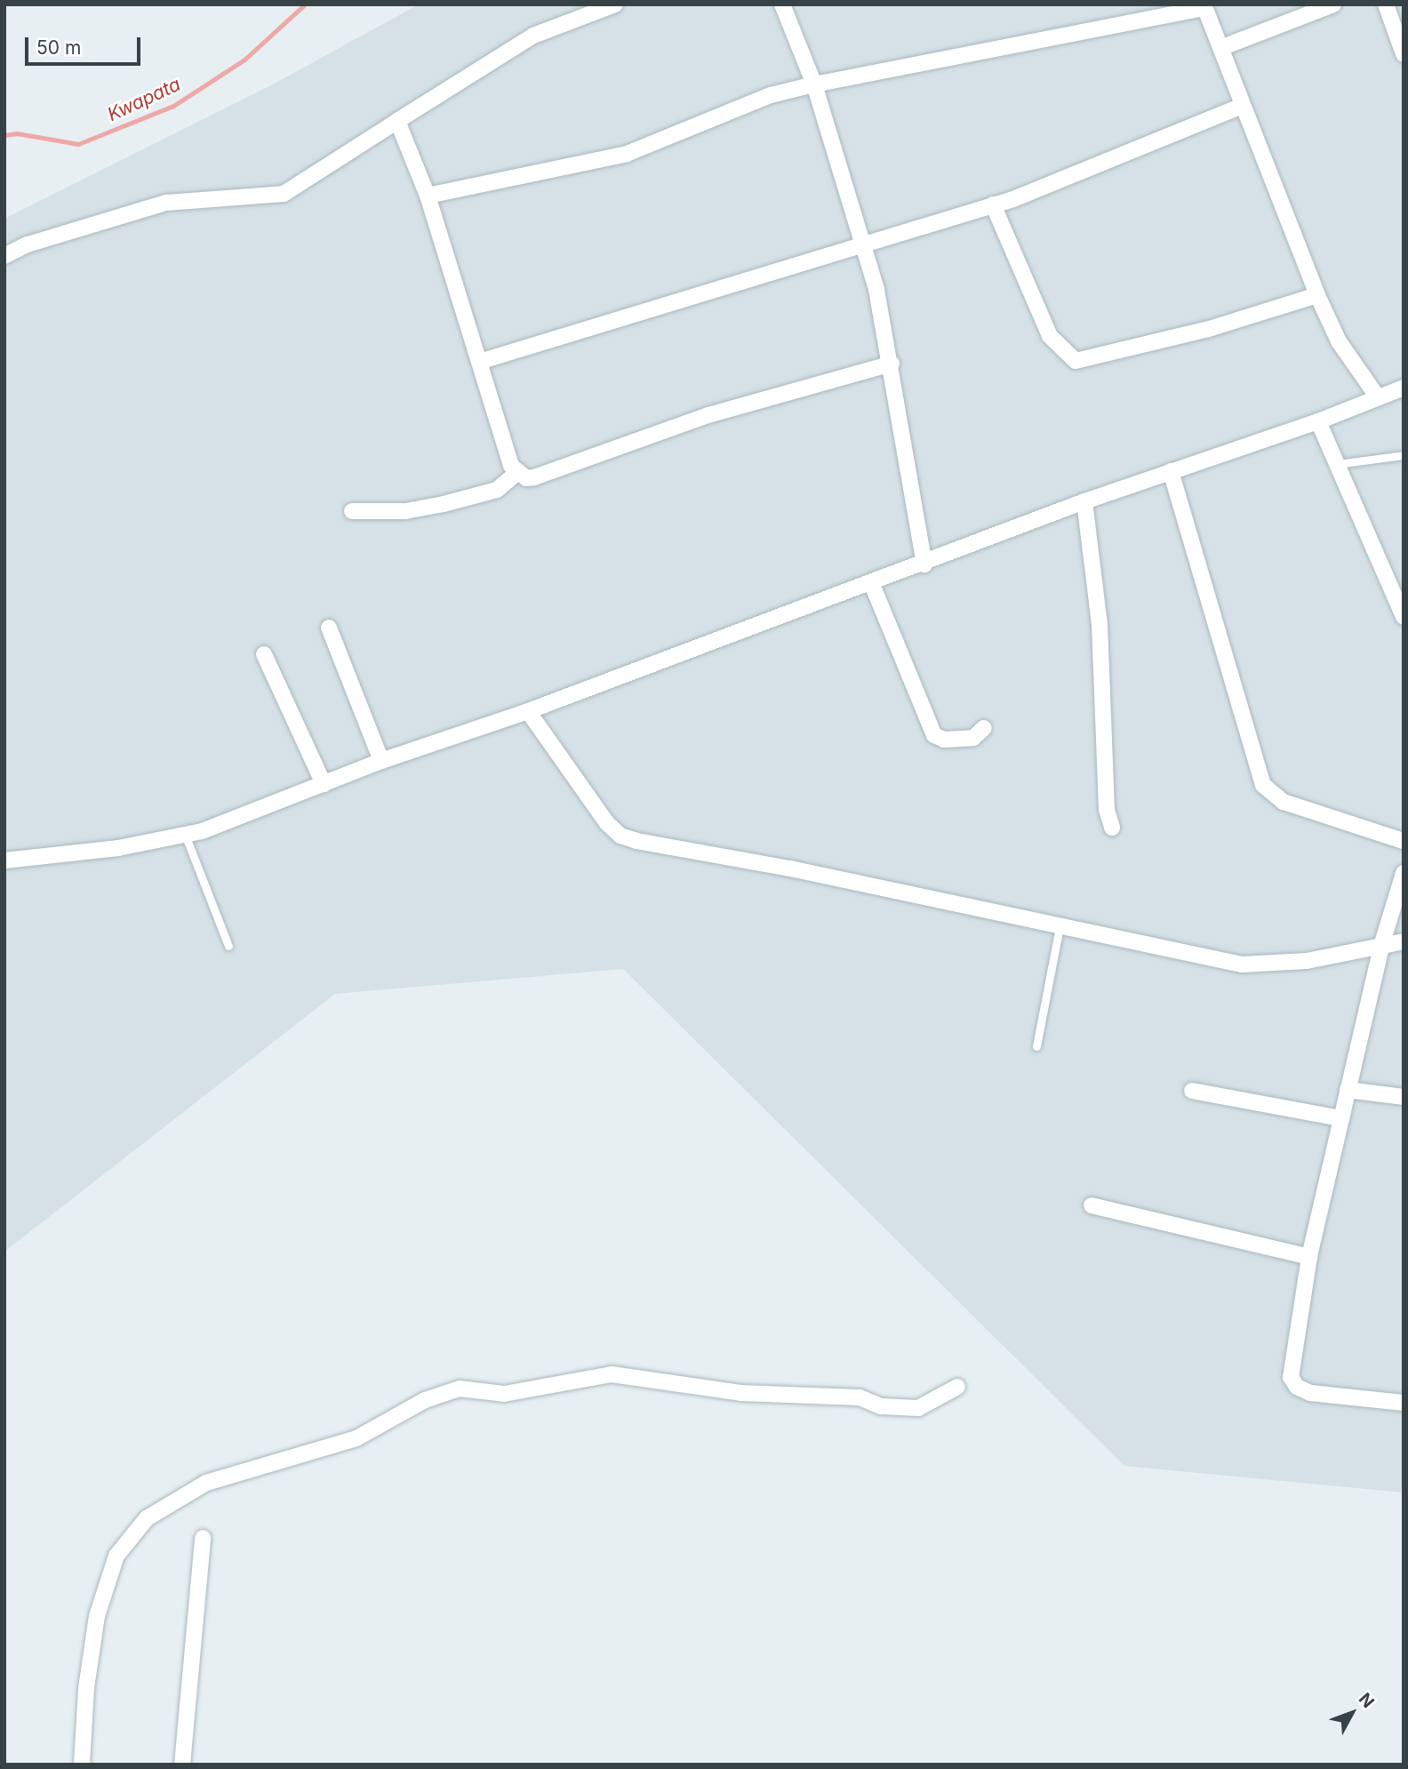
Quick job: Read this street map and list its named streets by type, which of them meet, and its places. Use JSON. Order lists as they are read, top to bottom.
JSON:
{
  "water": ["Kwapata"],
  "scale_bar": "50 m",
  "north": "top right"
}
